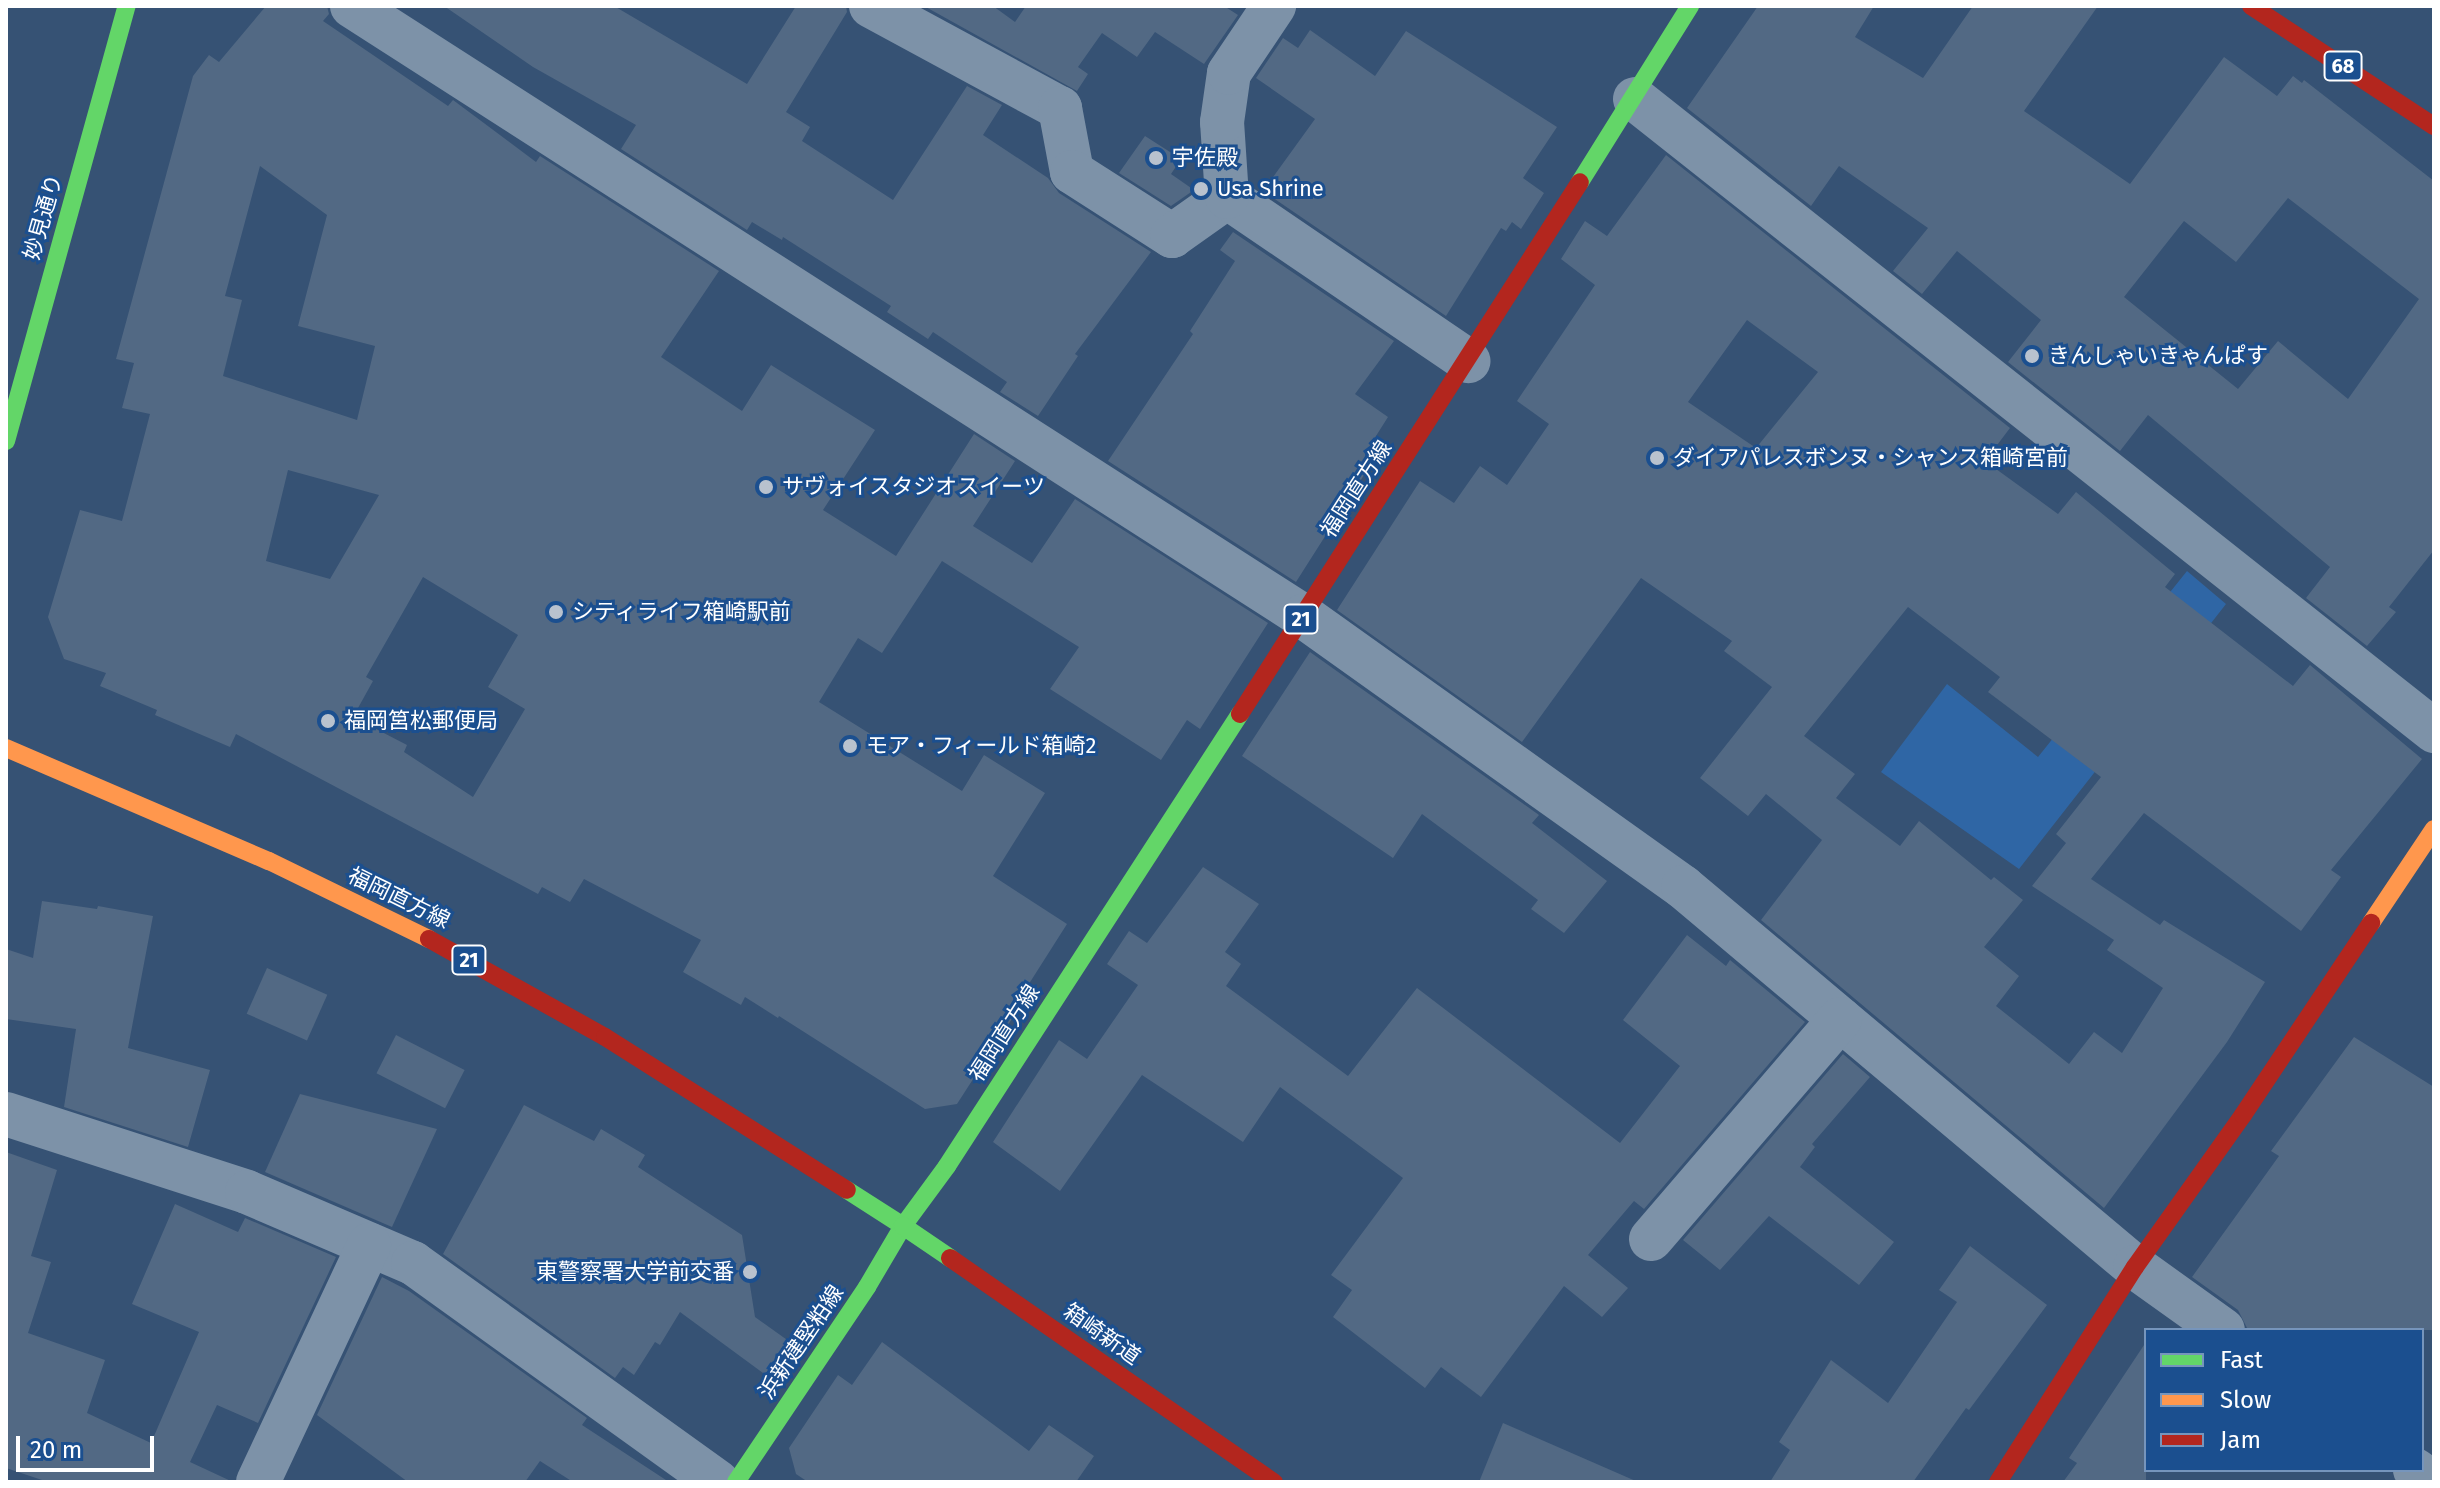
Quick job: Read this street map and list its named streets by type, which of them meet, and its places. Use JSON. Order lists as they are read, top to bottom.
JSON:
{
  "streets": {
    "main road": [
      "68",
      "妙見通り",
      "福岡直方線",
      "21",
      "箱崎新道",
      "浜新建堅粕線"
    ]
  },
  "crossings": [
    ["福岡直方線", "箱崎新道"],
    ["福岡直方線", "浜新建堅粕線"],
    ["箱崎新道", "浜新建堅粕線"]
  ],
  "places": [
    "宇佐殿",
    "Usa Shrine",
    "きんしゃいきゃんぱす",
    "ダイアパレスボンヌ・シャンス箱崎宮前",
    "サヴォイスタジオスイーツ",
    "シティライフ箱崎駅前",
    "福岡筥松郵便局",
    "モア・フィールド箱崎2",
    "東警察署大学前交番"
  ],
  "legend": ["Fast", "Slow", "Jam"],
  "scale_bar": "20 m"
}
